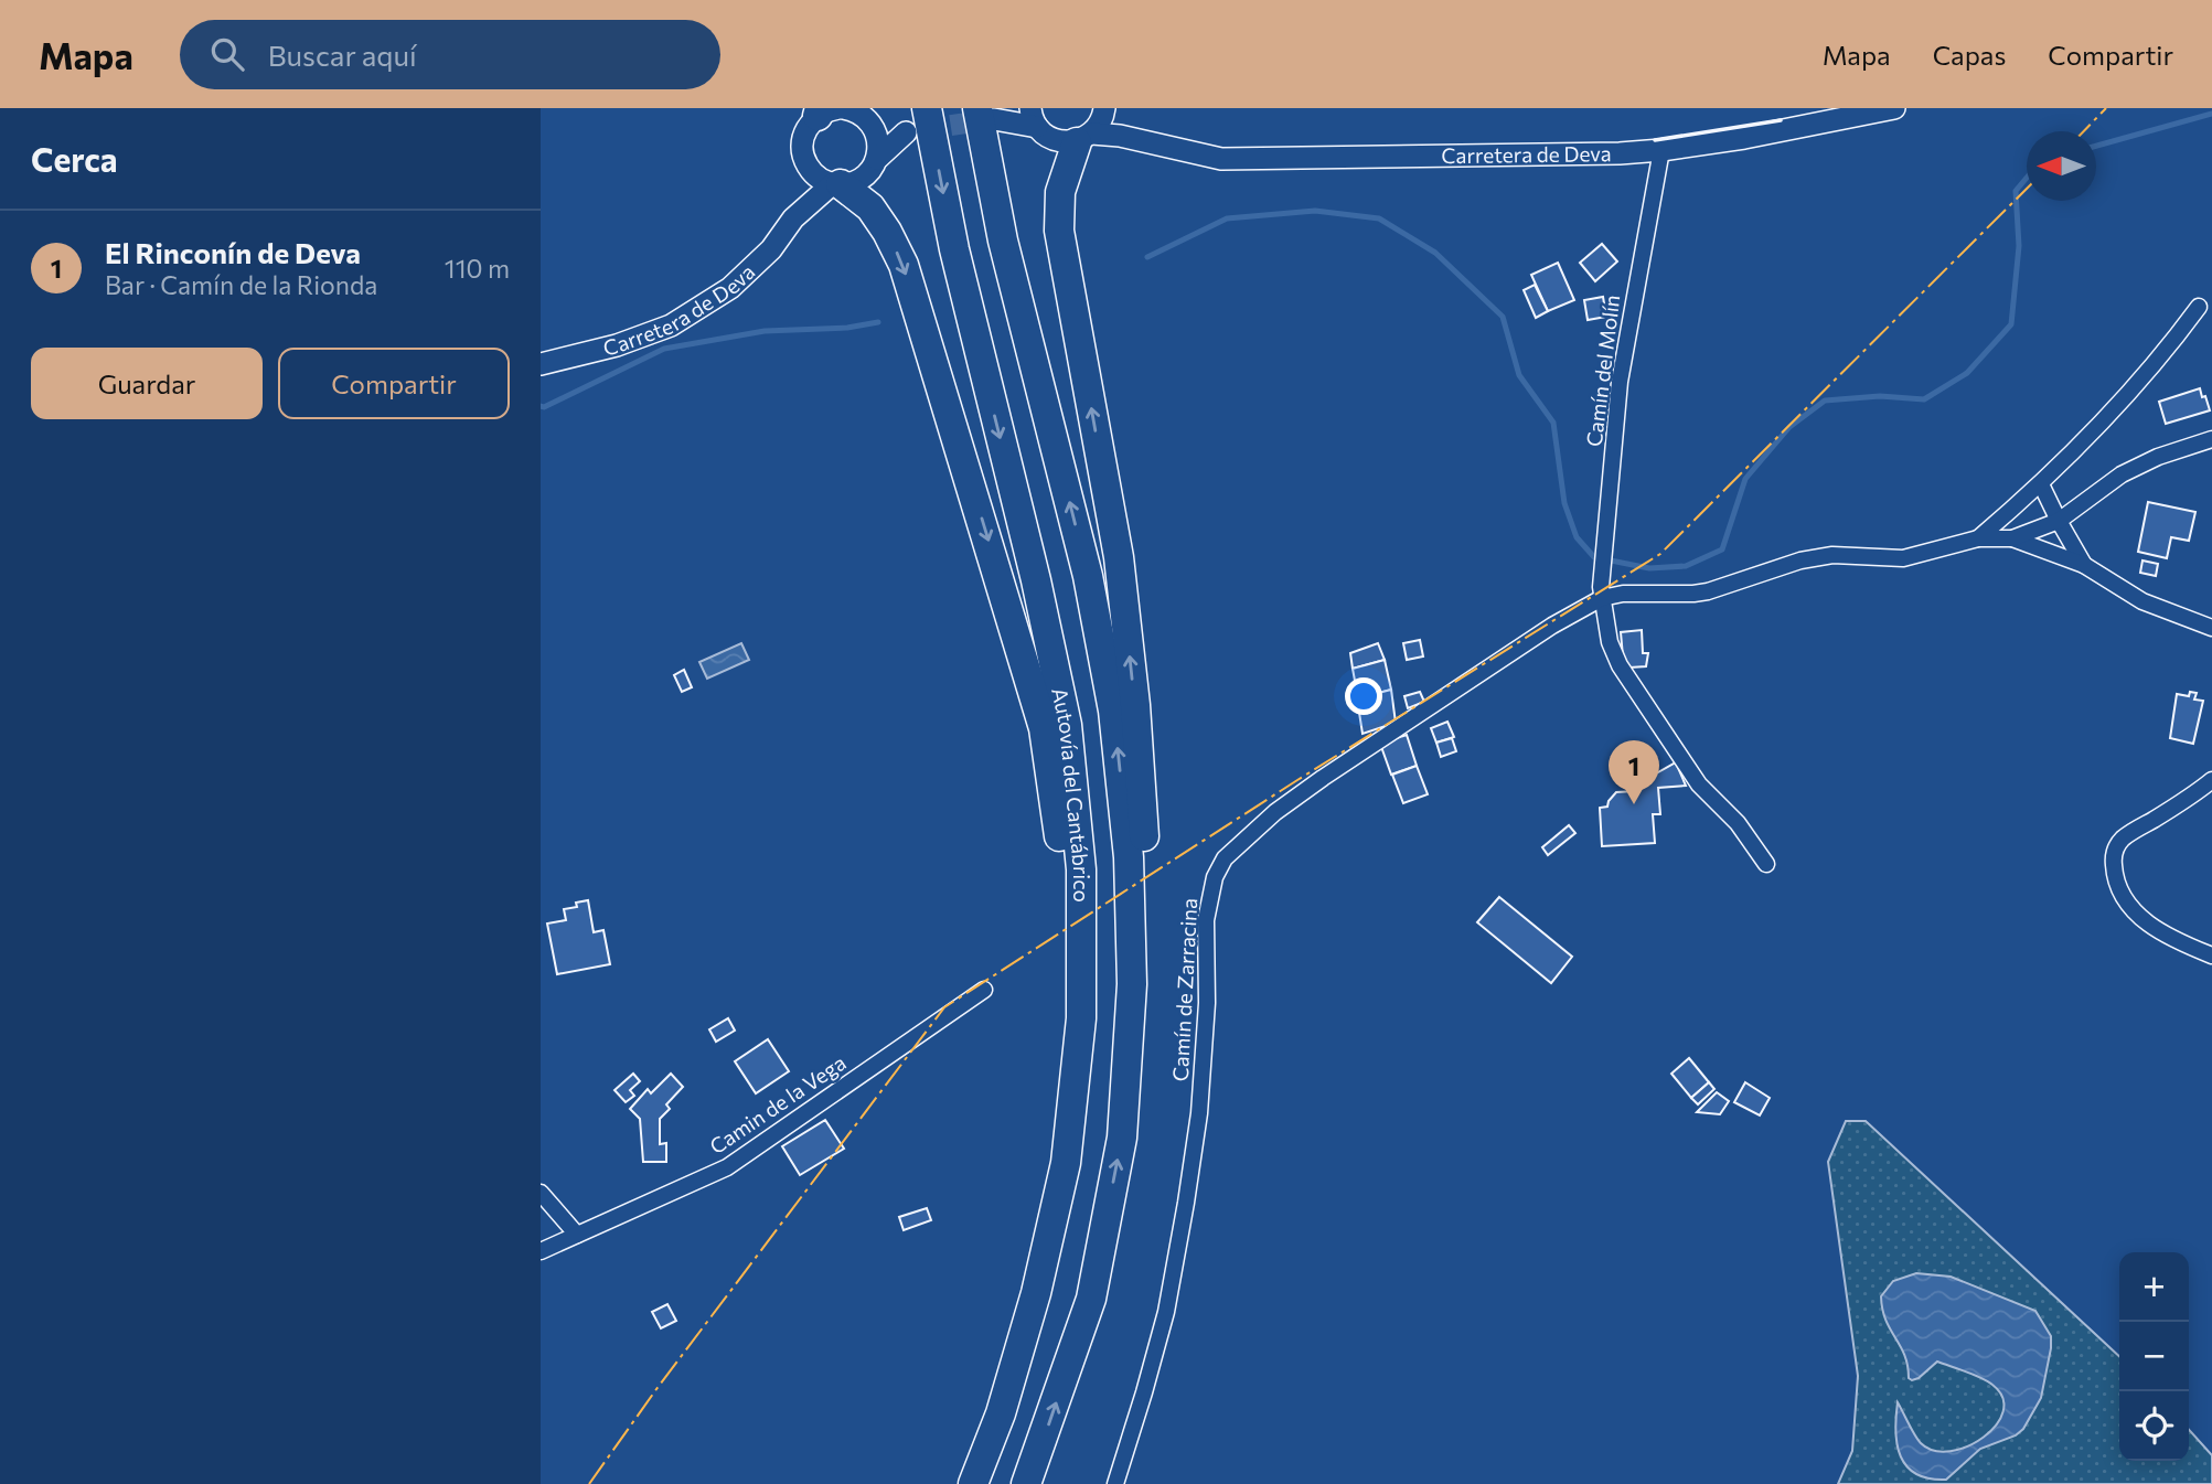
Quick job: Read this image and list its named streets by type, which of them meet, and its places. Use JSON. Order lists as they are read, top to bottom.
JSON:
{
  "streets": {
    "highway": ["Autovía del Cantábrico"],
    "street": [
      "Carretera de Deva",
      "Camín del Molín",
      "Camín de Zarracina",
      "Camin de la Vega"
    ]
  },
  "crossings": [
    ["Carretera de Deva", "Camín del Molín"],
    ["Camín del Molín", "Camín de Zarracina"]
  ],
  "north": "left",
  "page": {
    "header": "Mapa",
    "search": "Buscar aquí",
    "nav": ["Mapa", "Capas", "Compartir"],
    "heading": "Cerca",
    "list": [
      {
        "mark": "1",
        "name": "El Rinconín de Deva",
        "note": "Bar · Camín de la Rionda",
        "value": "110 m"
      }
    ],
    "buttons": ["Guardar", "Compartir"],
    "pins": "1",
    "map_buttons": ["+", "−"]
  }
}
